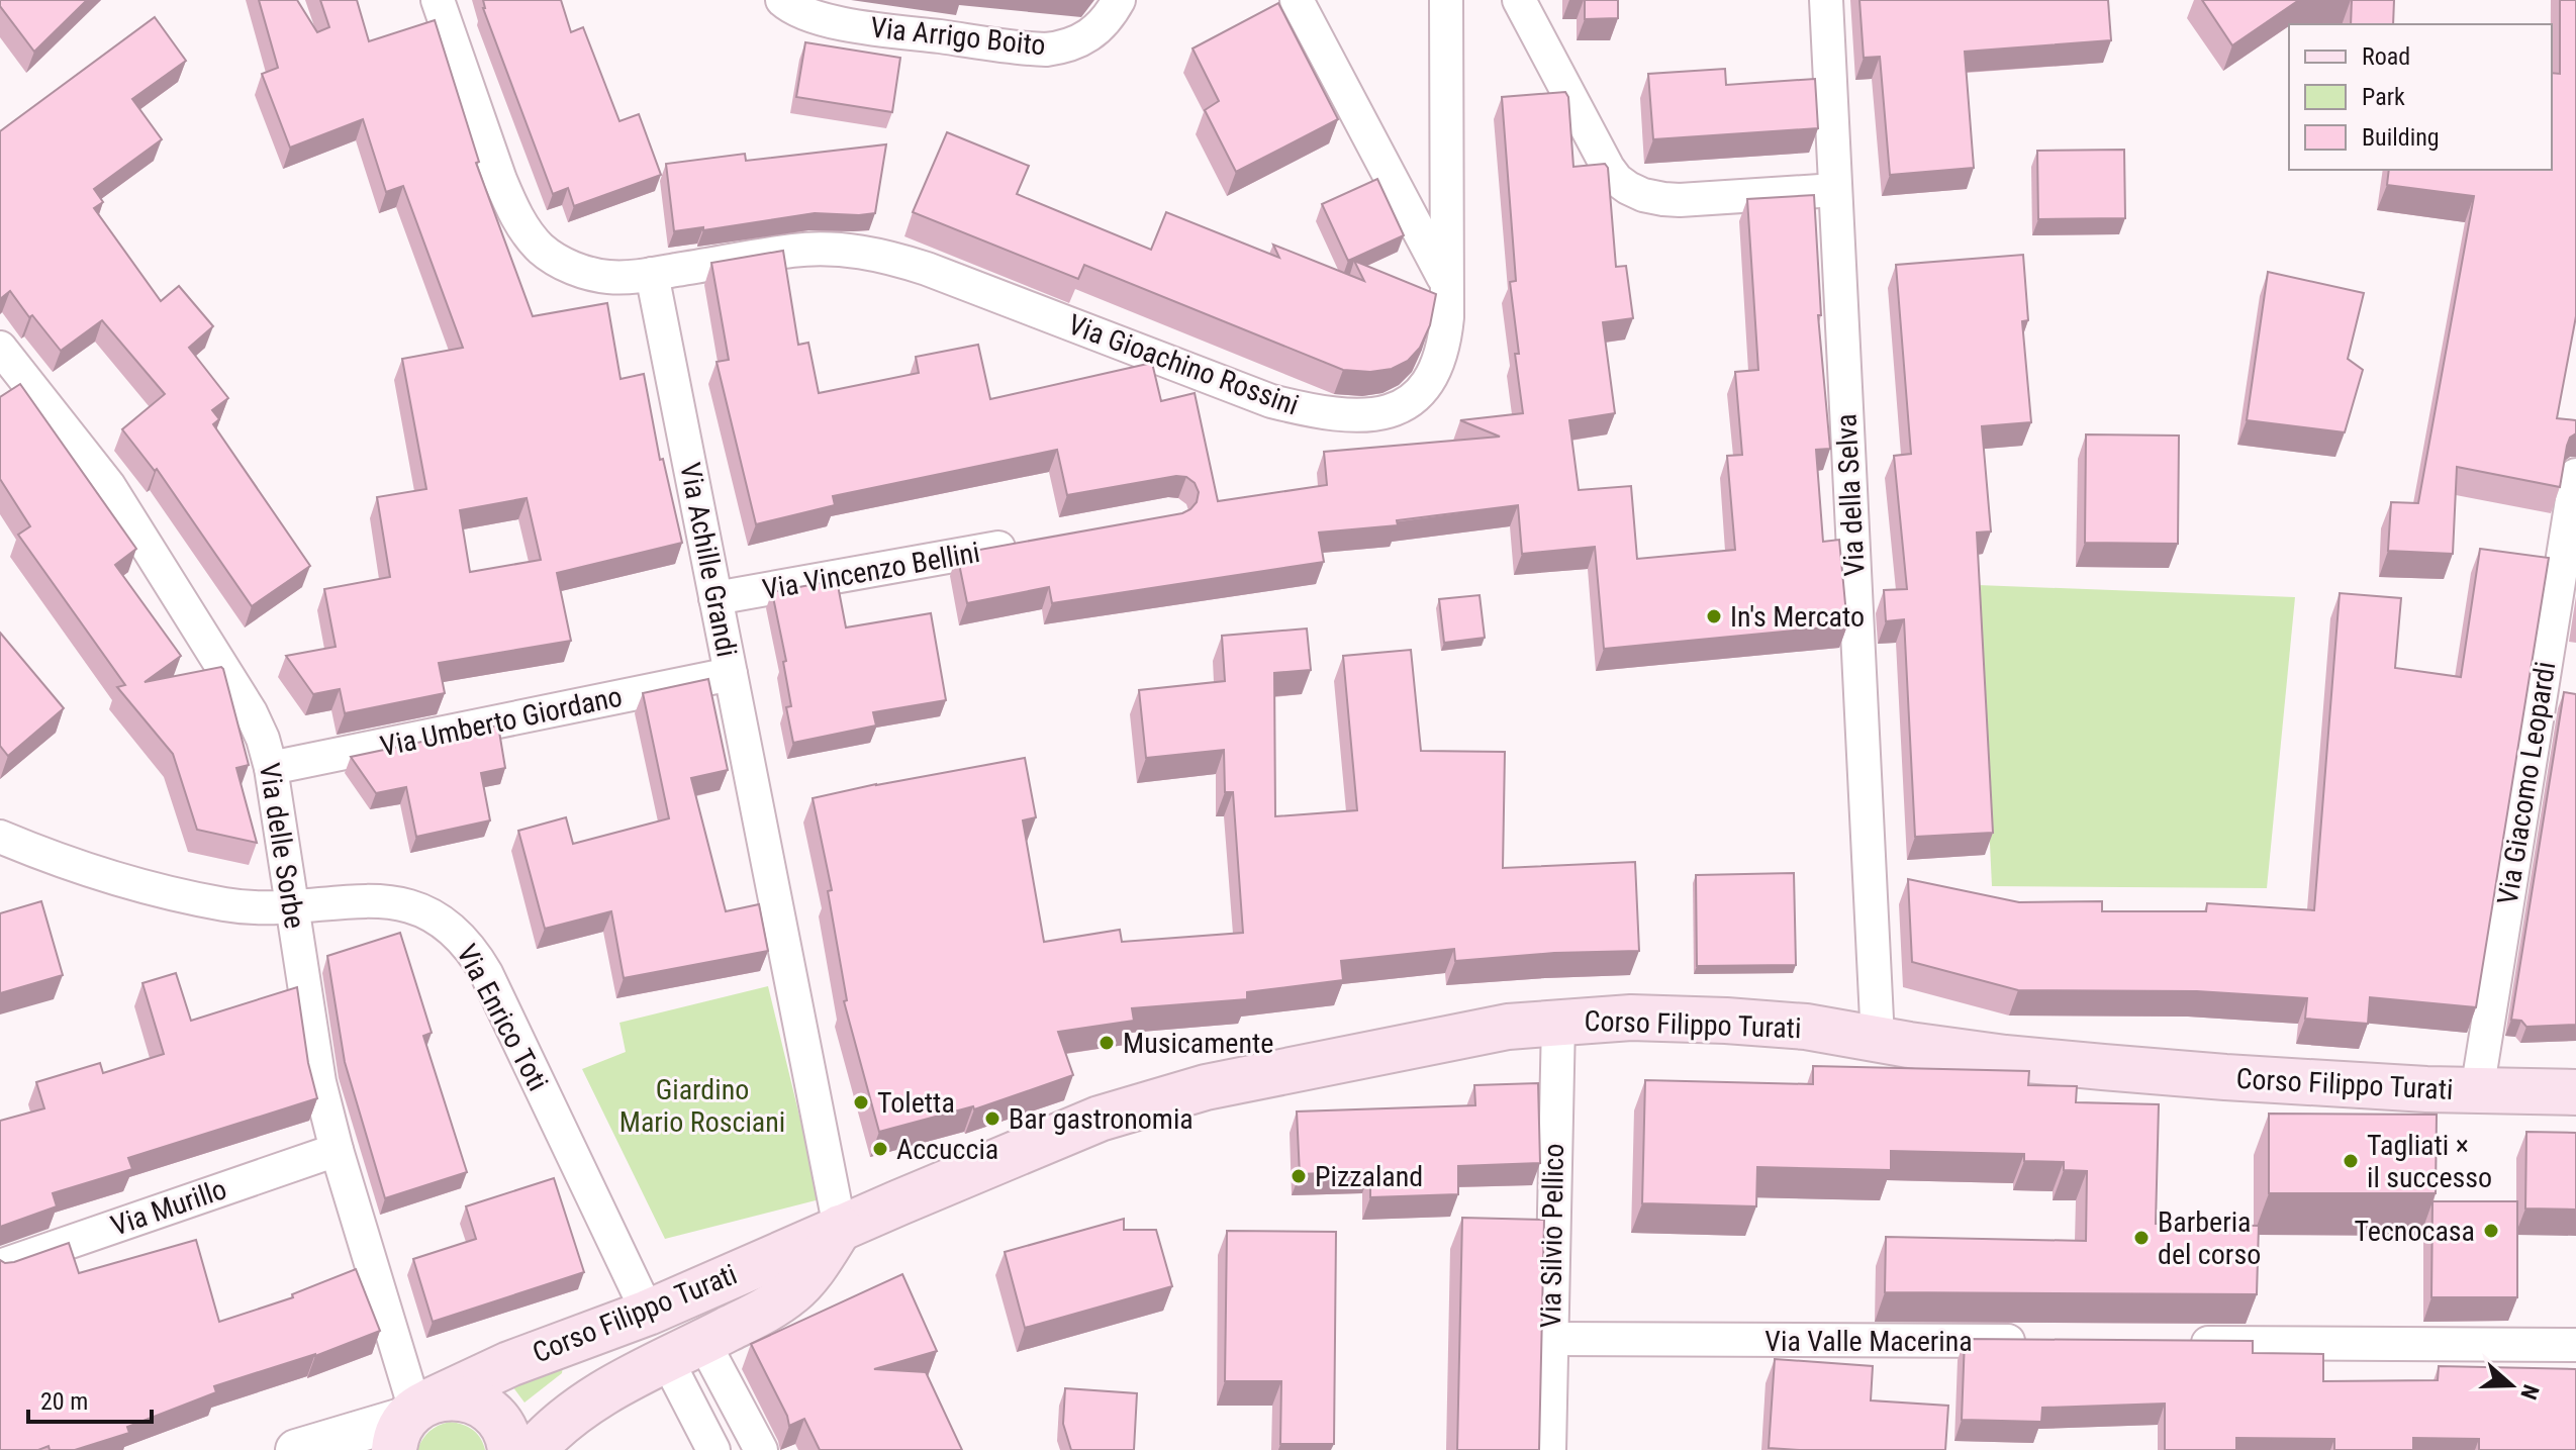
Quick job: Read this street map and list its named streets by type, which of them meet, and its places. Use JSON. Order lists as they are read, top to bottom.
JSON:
{
  "streets": {
    "main road": ["Corso Filippo Turati"],
    "street": [
      "Via Arrigo Boito",
      "Via Gioachino Rossini",
      "Via della Selva",
      "Via Achille Grandi",
      "Via Vincenzo Bellini",
      "Via Umberto Giordano",
      "Via Giacomo Leopardi",
      "Via delle Sorbe",
      "Via Enrico Toti",
      "Via Murillo",
      "Via Silvio Pellico",
      "Via Valle Macerina"
    ]
  },
  "crossings": [
    ["Via Gioachino Rossini", "Via Achille Grandi"],
    ["Via della Selva", "Corso Filippo Turati"],
    ["Via Achille Grandi", "Via Vincenzo Bellini"],
    ["Via Achille Grandi", "Via Umberto Giordano"],
    ["Via Achille Grandi", "Corso Filippo Turati"],
    ["Via Umberto Giordano", "Via delle Sorbe"],
    ["Via Giacomo Leopardi", "Corso Filippo Turati"],
    ["Via delle Sorbe", "Via Enrico Toti"],
    ["Via delle Sorbe", "Corso Filippo Turati"],
    ["Via delle Sorbe", "Via Murillo"],
    ["Via Enrico Toti", "Corso Filippo Turati"],
    ["Corso Filippo Turati", "Via Silvio Pellico"],
    ["Via Silvio Pellico", "Via Valle Macerina"]
  ],
  "parks": ["Giardino Mario Rosciani"],
  "places": [
    "In's Mercato",
    "Musicamente",
    "Toletta",
    "Bar gastronomia",
    "Accuccia",
    "Tagliati × il successo",
    "Pizzaland",
    "Tecnocasa",
    "Barberia del corso"
  ],
  "legend": ["Road", "Park", "Building"],
  "scale_bar": "20 m",
  "north": "right"
}
